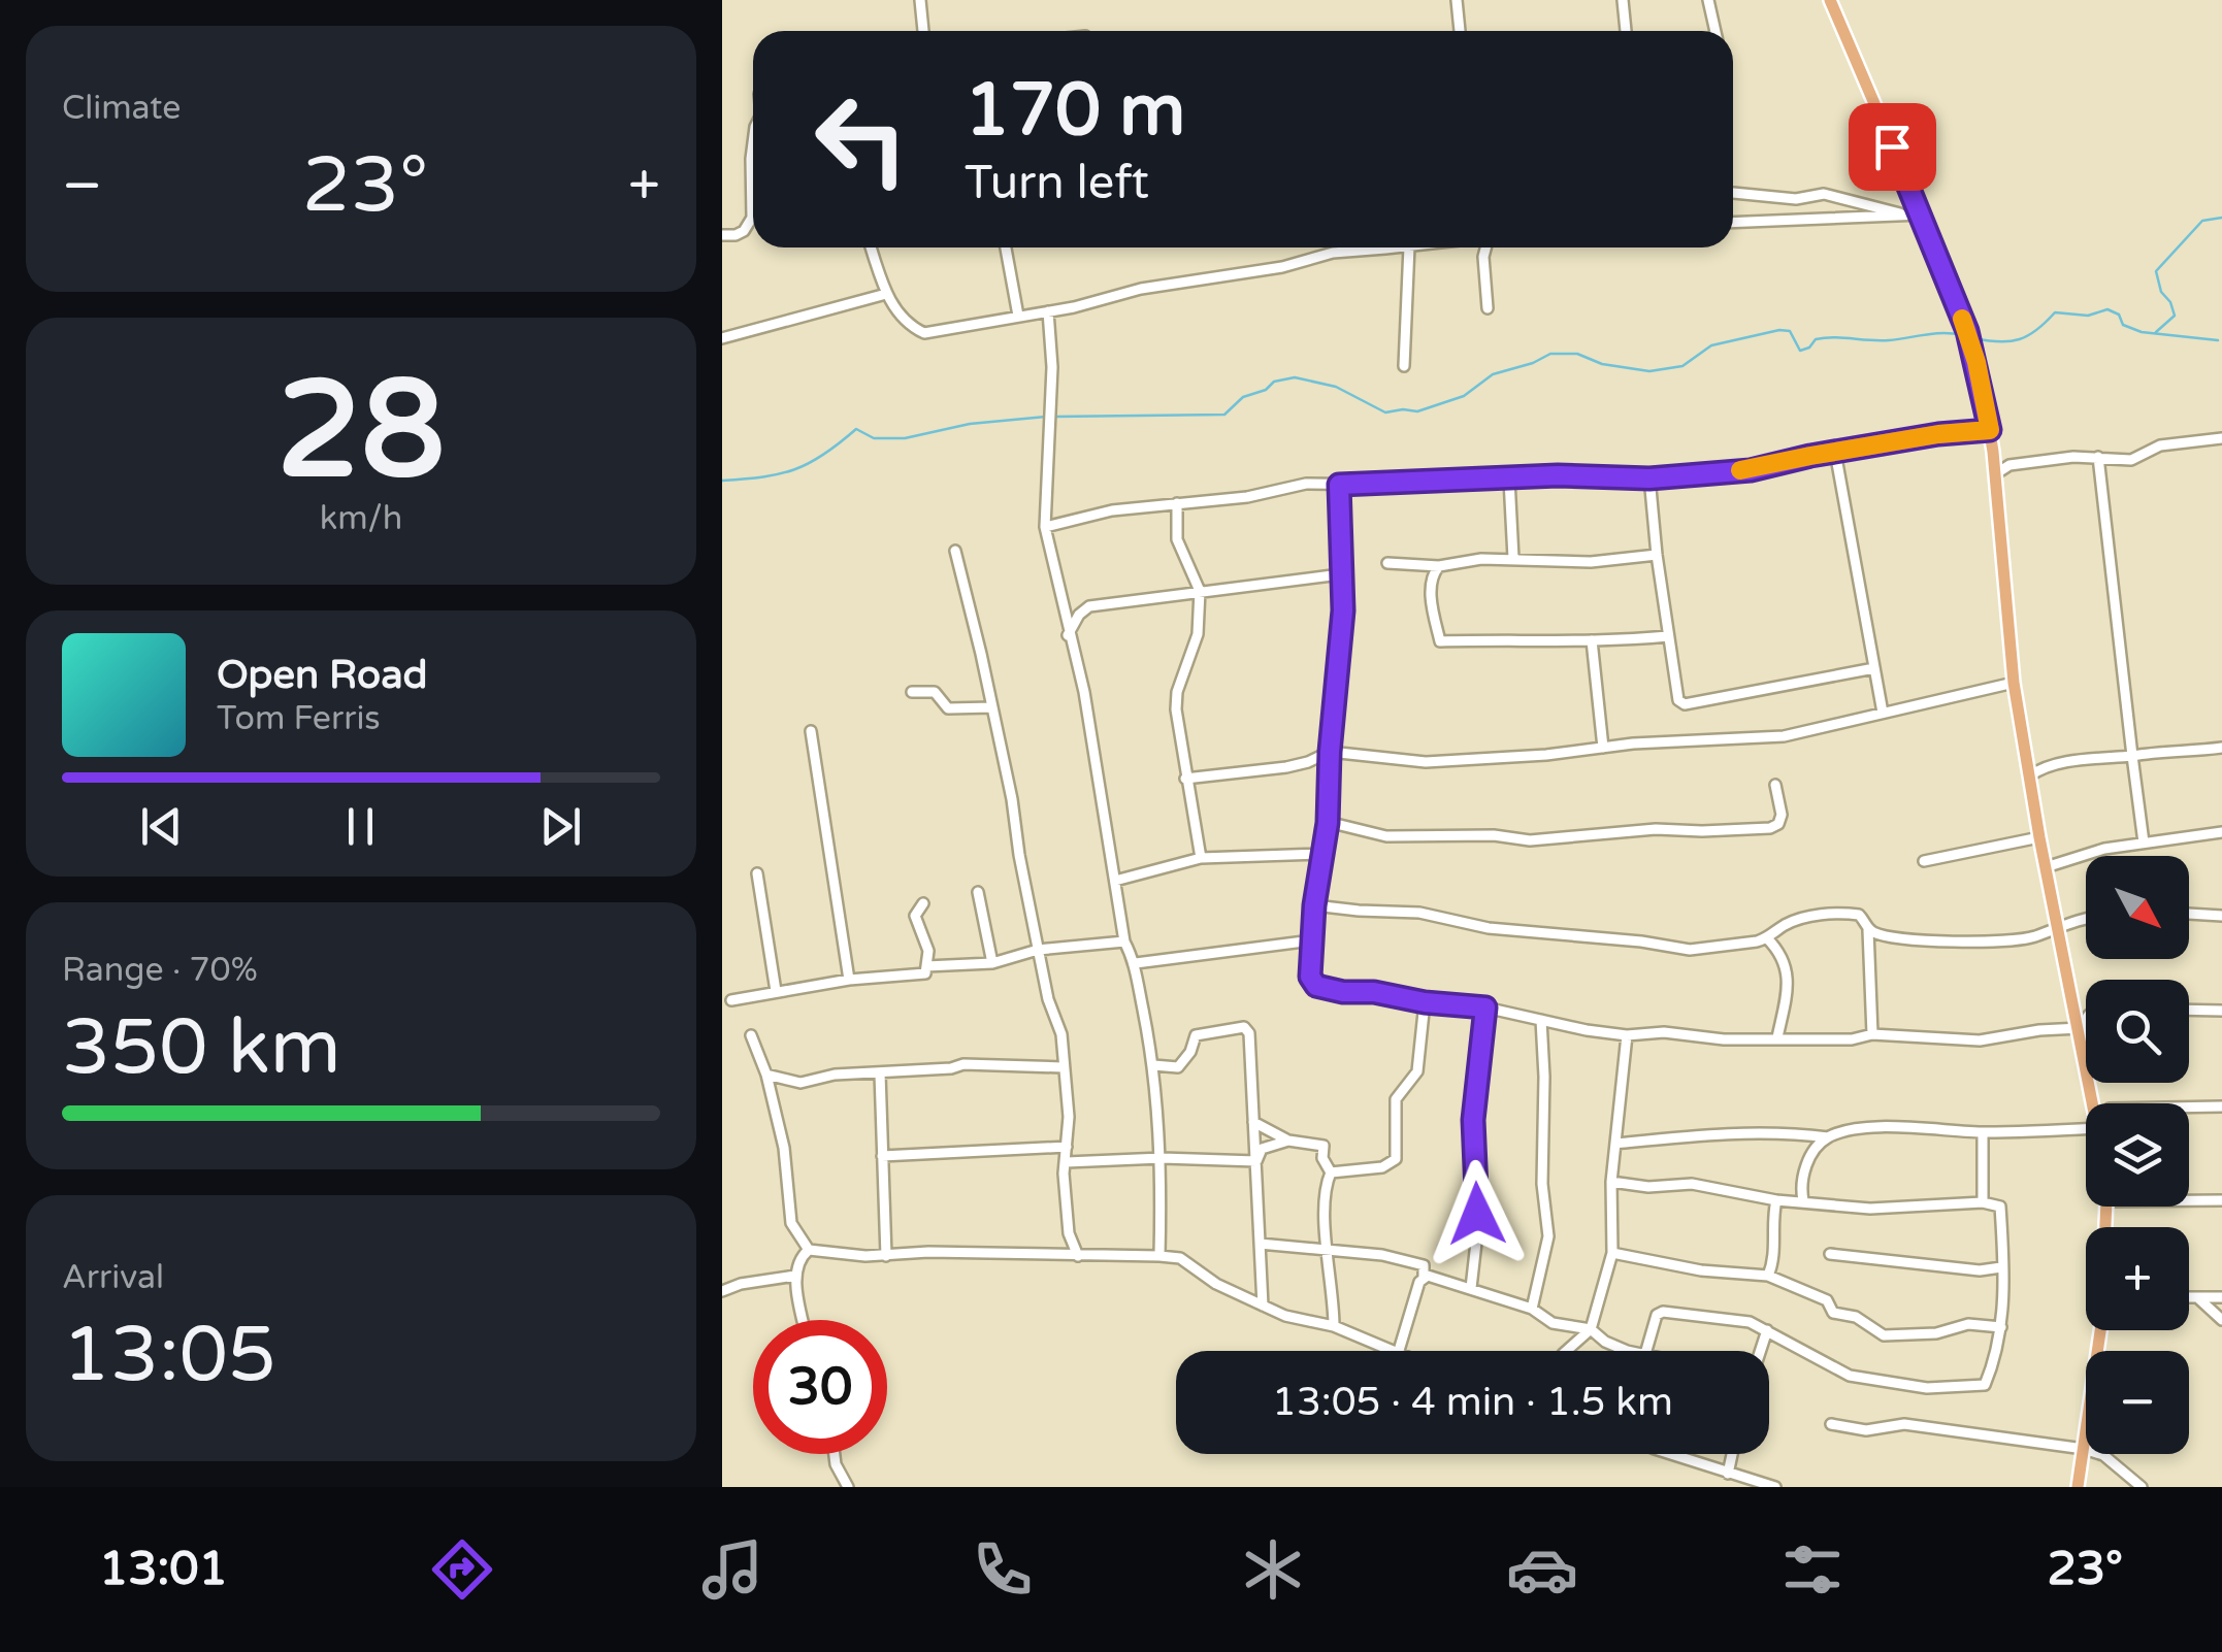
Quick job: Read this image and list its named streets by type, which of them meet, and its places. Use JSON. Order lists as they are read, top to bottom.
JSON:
{
  "north": "bottom right",
  "page": {
    "tile": [
      "Climate",
      ["28", "km/h"],
      ["Range · 70%", "350 km"],
      ["Arrival", "13:05"]
    ],
    "turn": ["170 m", "Turn left"],
    "heat": ["−", "23°", "+"],
    "song": ["Open Road", "Tom Ferris"],
    "map_buttons": ["+", "−"],
    "limit": "30",
    "trip": "13:05 · 4 min · 1.5 km",
    "tabs": ["13:01", "23°"]
  }
}
